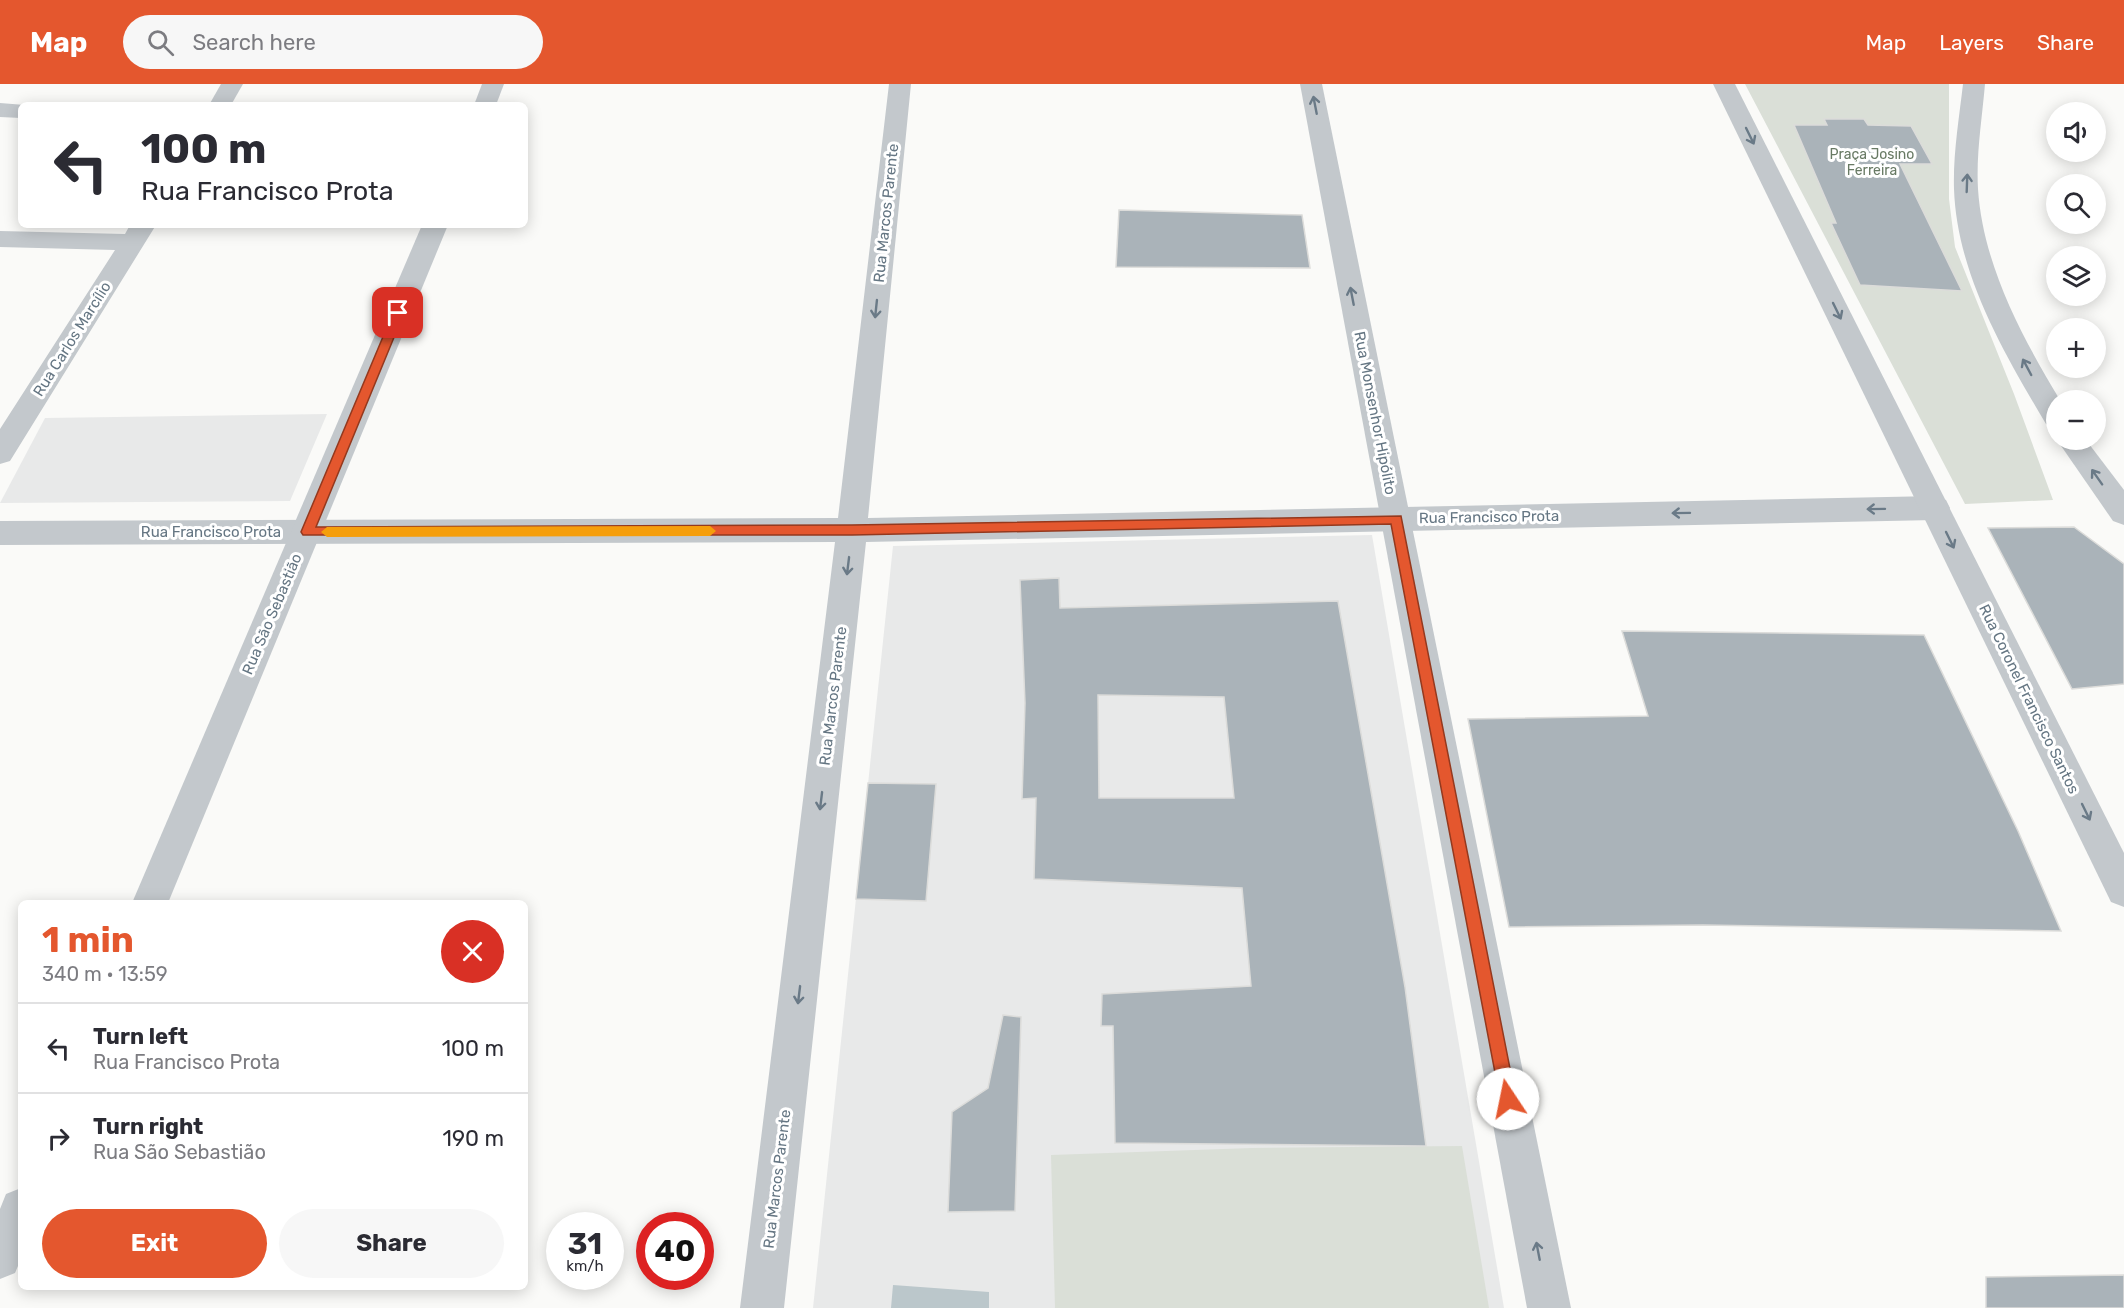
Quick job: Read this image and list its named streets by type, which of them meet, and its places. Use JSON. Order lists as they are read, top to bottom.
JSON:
{
  "streets": {
    "street": [
      "Rua Marcos Parente",
      "Rua Carlos Marcílio",
      "Rua Monsenhor Hipólito",
      "Rua Francisco Prota",
      "Rua São Sebastião",
      "Rua Coronel Francisco Santos"
    ]
  },
  "crossings": [
    ["Rua Marcos Parente", "Rua Francisco Prota"],
    ["Rua Monsenhor Hipólito", "Rua Francisco Prota"],
    ["Rua Francisco Prota", "Rua São Sebastião"],
    ["Rua Francisco Prota", "Rua Coronel Francisco Santos"]
  ],
  "one_way": ["Rua Marcos Parente", "Rua Monsenhor Hipólito", "Rua Coronel Francisco Santos"],
  "parks": ["Praça Josino Ferreira"],
  "page": {
    "header": "Map",
    "search": "Search here",
    "nav": ["Map", "Layers", "Share"],
    "map_buttons": ["+", "−"],
    "turn": ["100 m", "Rua Francisco Prota"],
    "heading": ["1 min", "340 m · 13:59"],
    "list": [
      {
        "name": "Turn left",
        "note": "Rua Francisco Prota",
        "value": "100 m"
      },
      {
        "name": "Turn right",
        "note": "Rua São Sebastião",
        "value": "190 m"
      }
    ],
    "buttons": ["Exit", "Share"],
    "speed": "31 km/h",
    "limit": "40"
  }
}
